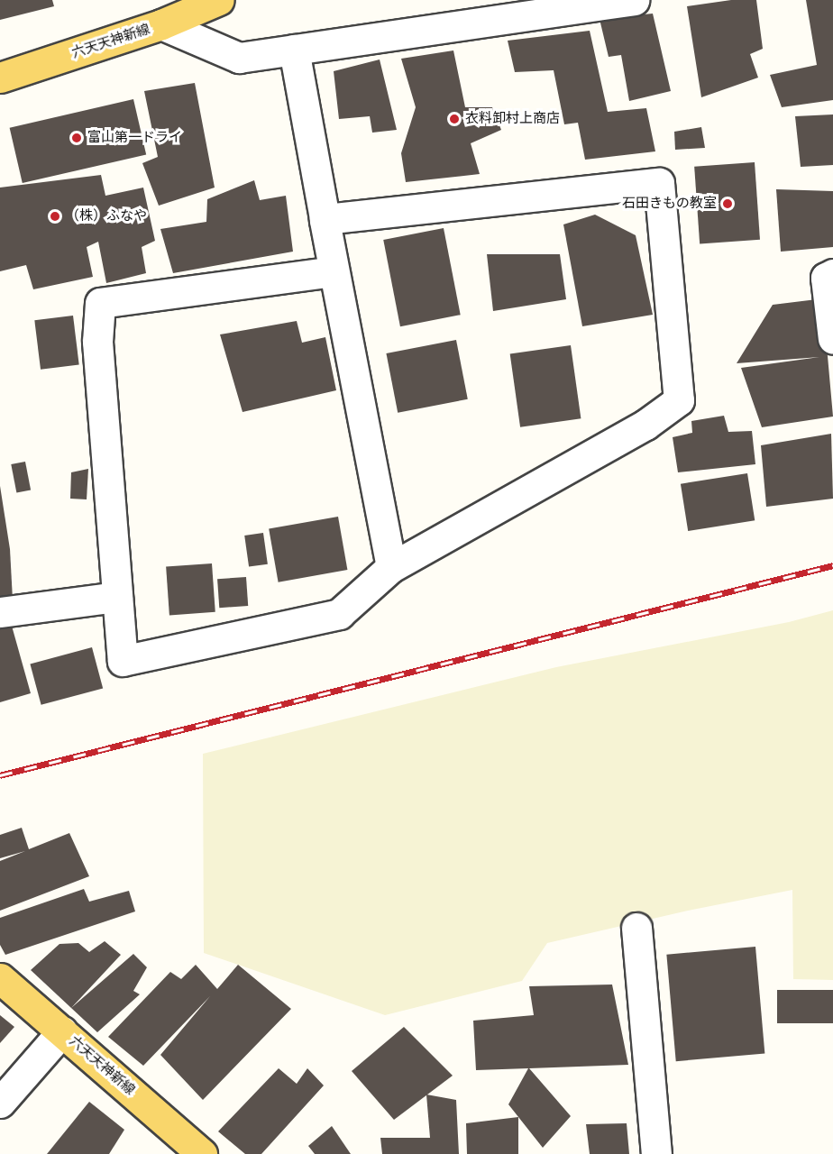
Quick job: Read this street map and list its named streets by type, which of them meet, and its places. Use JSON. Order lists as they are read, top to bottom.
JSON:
{
  "streets": {
    "main road": ["六天天神新線"]
  },
  "places": [
    "衣料卸村上商店",
    "富山第一ドライ",
    "石田きもの教室",
    "（株）ふなや"
  ]
}
